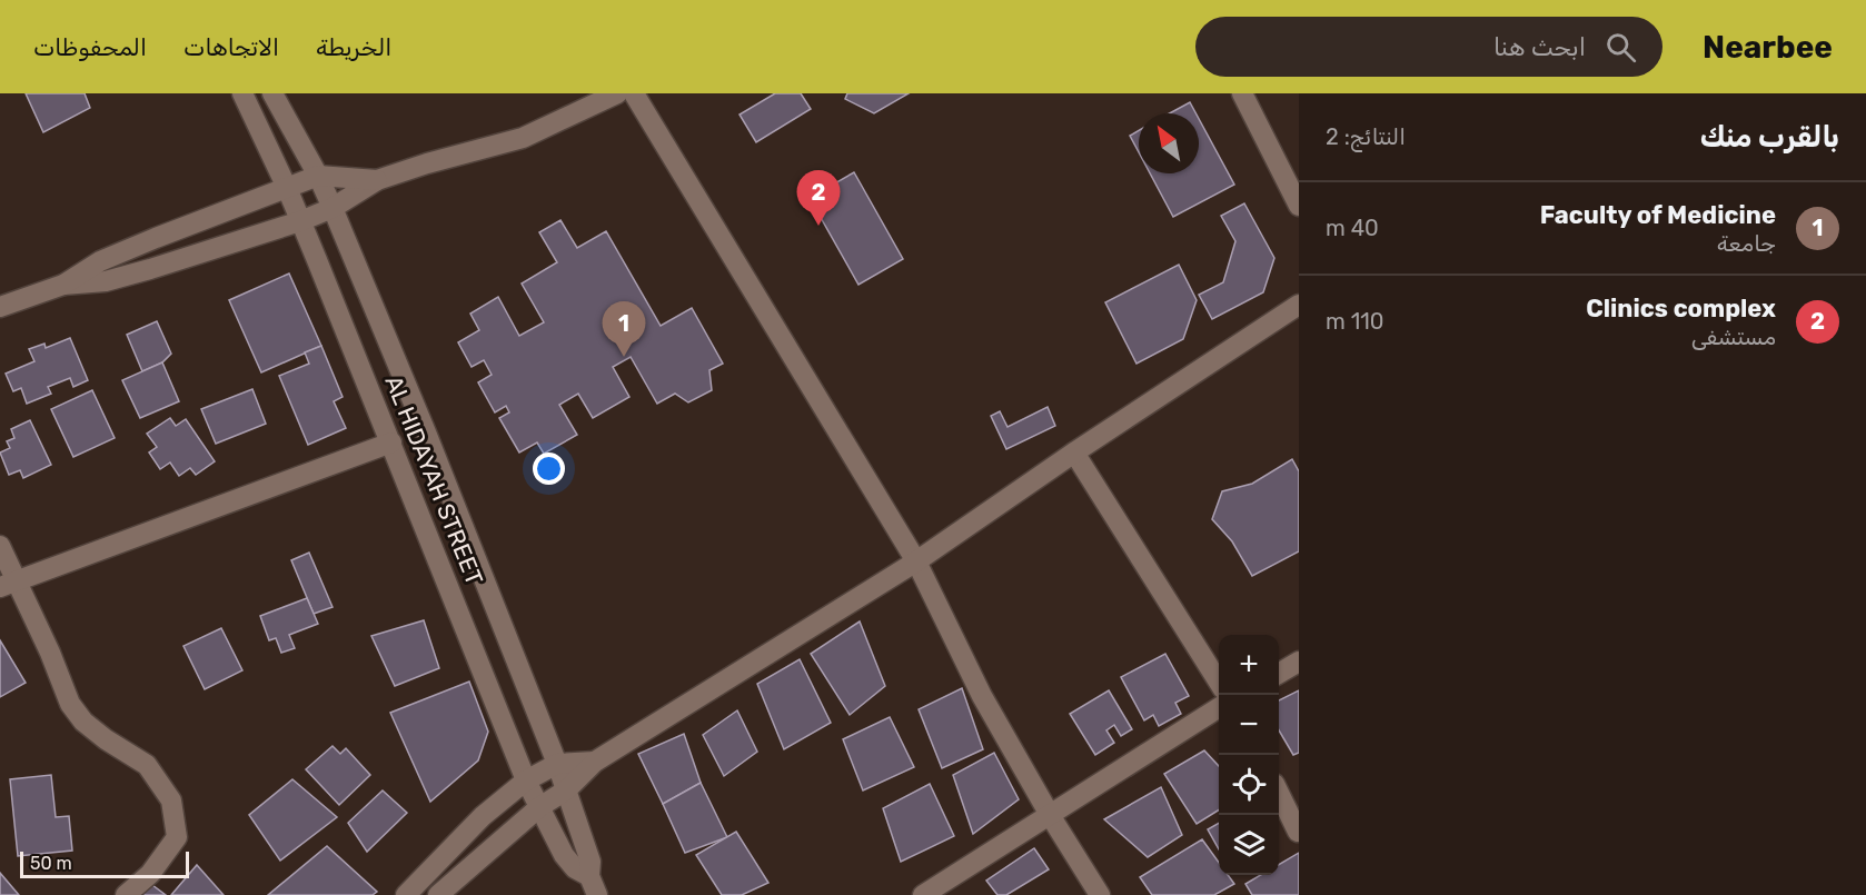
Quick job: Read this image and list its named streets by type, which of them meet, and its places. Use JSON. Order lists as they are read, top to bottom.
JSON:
{
  "streets": {
    "street": ["AL HIDAYAH STREET"]
  },
  "scale_bar": "50 m",
  "north": "top left",
  "page": {
    "header": "Nearbee",
    "search": "ابحث هنا",
    "nav": ["الخريطة", "الاتجاهات", "المحفوظات"],
    "heading": ["بالقرب منك", "النتائج: 2"],
    "pins": ["2", "1"],
    "list": [
      {
        "mark": "1",
        "name": "Faculty of Medicine",
        "note": "جامعة",
        "value": "40 m"
      },
      {
        "mark": "2",
        "name": "Clinics complex",
        "note": "مستشفى",
        "value": "110 m"
      }
    ],
    "map_buttons": ["+", "−"],
    "scale": "50 m"
  }
}
